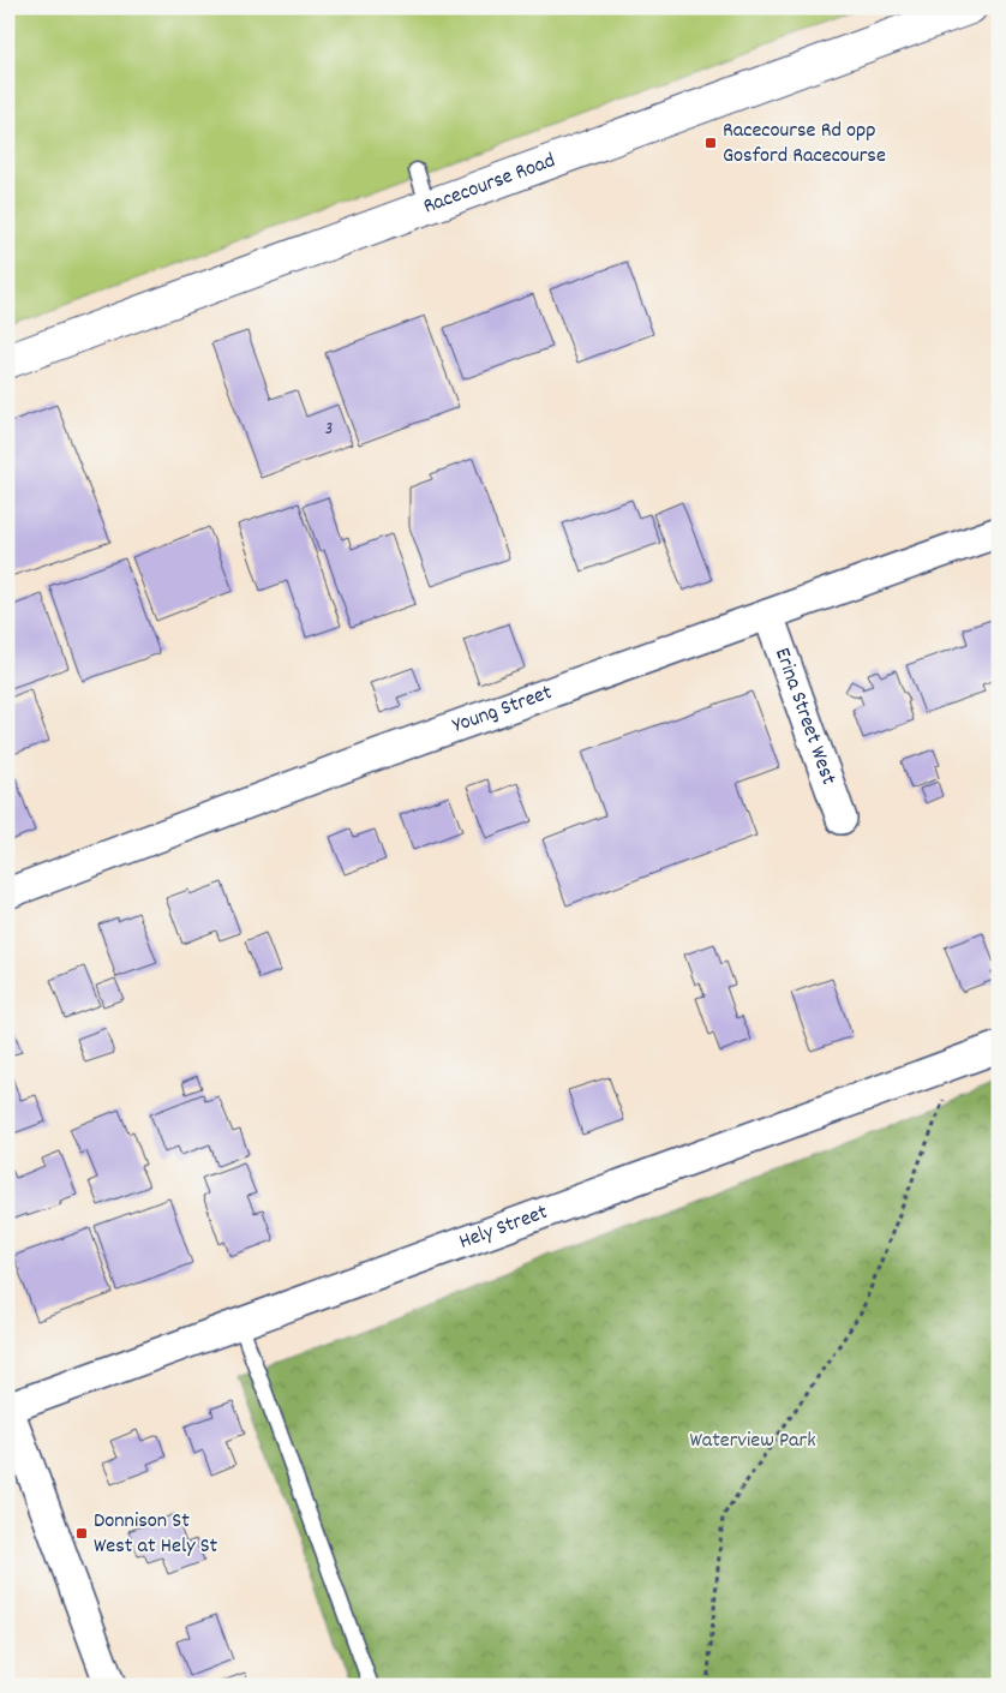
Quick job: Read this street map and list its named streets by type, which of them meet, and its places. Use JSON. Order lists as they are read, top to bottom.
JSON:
{
  "streets": {
    "main road": ["Racecourse Road"],
    "street": ["Young Street", "Erina Street West", "Hely Street"]
  },
  "crossings": [
    ["Young Street", "Erina Street West"]
  ],
  "parks": ["Waterview Park"],
  "places": {
    "transit": ["Racecourse Rd opp Gosford Racecourse", "Donnison St West at Hely St"]
  },
  "house_numbers": ["3"]
}
